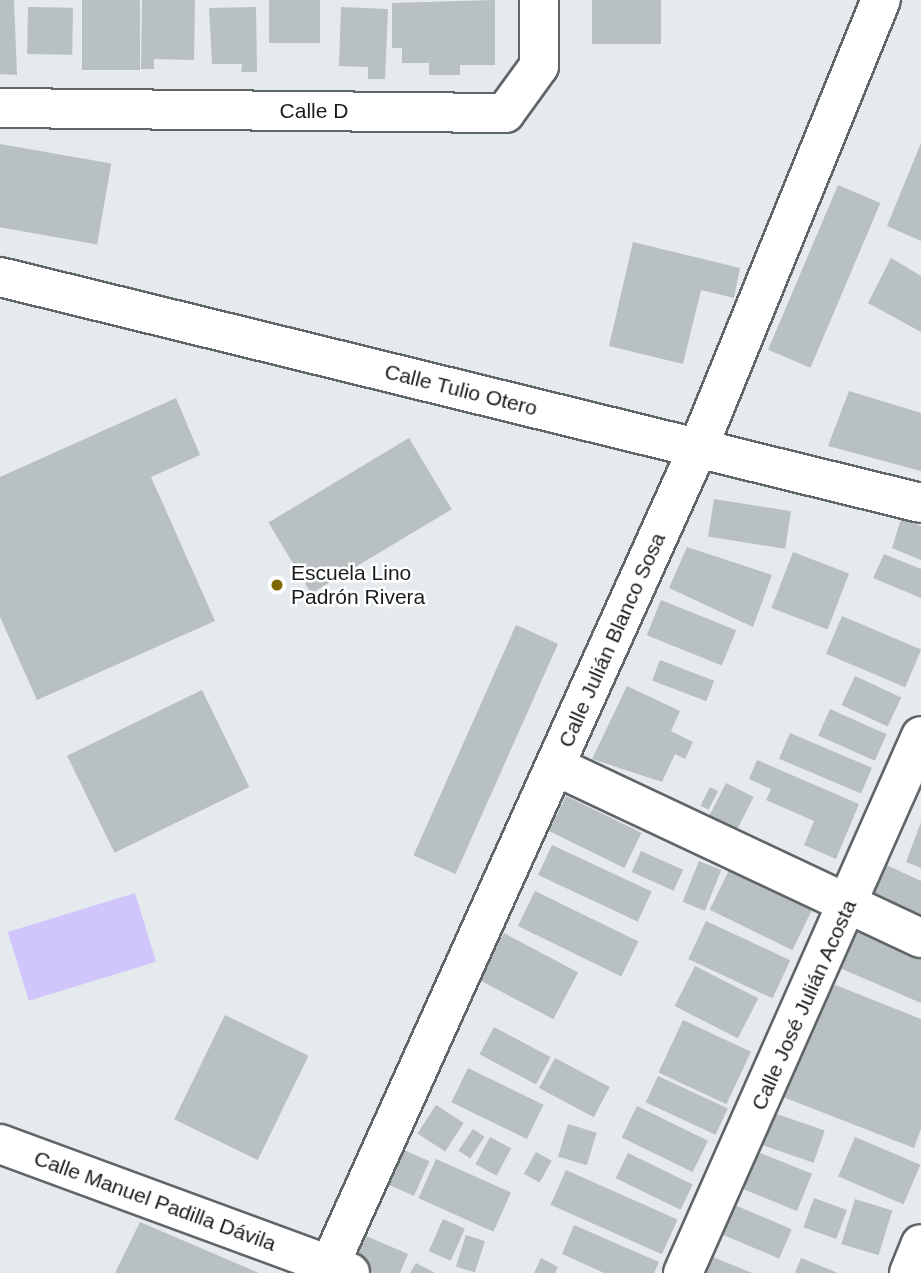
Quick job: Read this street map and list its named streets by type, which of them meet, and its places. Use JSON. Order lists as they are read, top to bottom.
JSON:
{
  "streets": {
    "street": [
      "Calle D",
      "Calle Tulio Otero",
      "Calle Julián Blanco Sosa",
      "Calle José Julián Acosta",
      "Calle Manuel Padilla Dávila"
    ]
  },
  "crossings": [
    ["Calle Tulio Otero", "Calle Julián Blanco Sosa"],
    ["Calle Julián Blanco Sosa", "Calle Manuel Padilla Dávila"]
  ],
  "places": ["Escuela Lino Padrón Rivera"]
}
